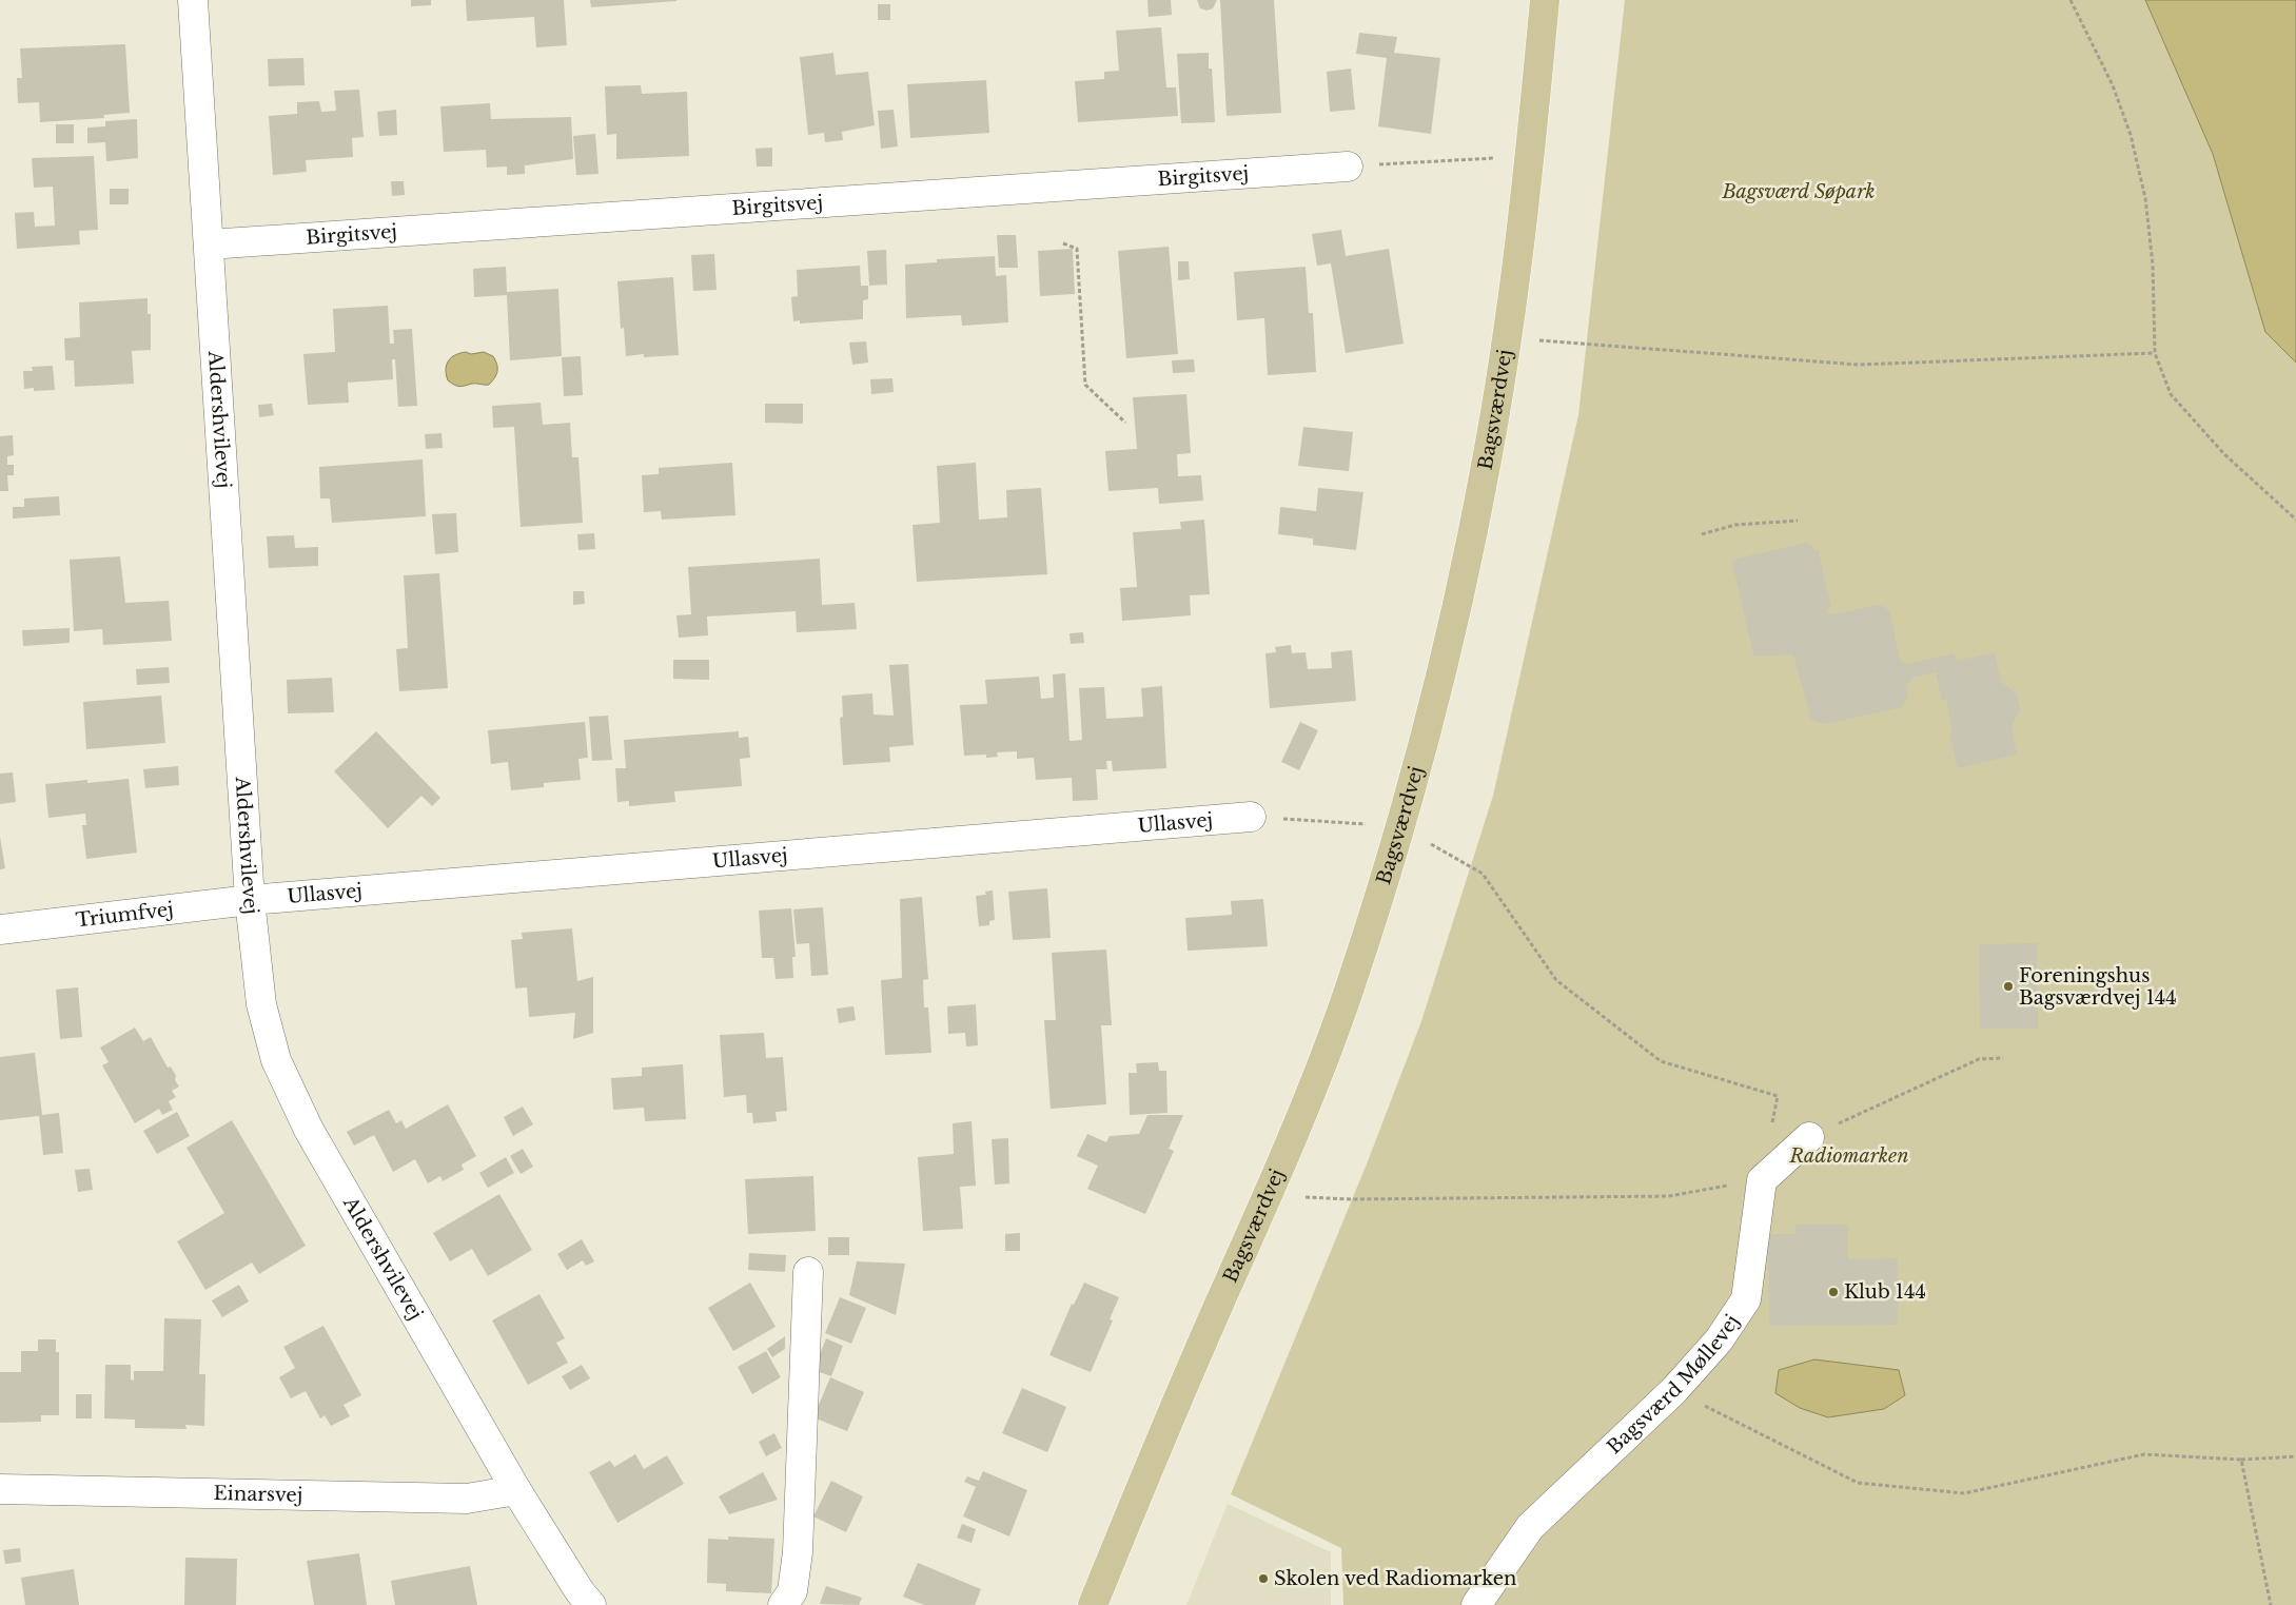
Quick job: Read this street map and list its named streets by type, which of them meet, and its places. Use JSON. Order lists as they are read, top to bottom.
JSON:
{
  "streets": {
    "main road": ["Bagsværdvej"],
    "street": [
      "Birgitsvej",
      "Aldershvilevej",
      "Ullasvej",
      "Triumfvej",
      "Bagsværd Møllevej",
      "Einarsvej"
    ]
  },
  "crossings": [
    ["Birgitsvej", "Aldershvilevej"],
    ["Aldershvilevej", "Ullasvej"],
    ["Aldershvilevej", "Triumfvej"],
    ["Aldershvilevej", "Einarsvej"],
    ["Ullasvej", "Triumfvej"]
  ],
  "parks": ["Bagsværd Søpark", "Radiomarken"],
  "places": ["Foreningshus Bagsværdvej 144", "Klub 144", "Skolen ved Radiomarken"]
}
